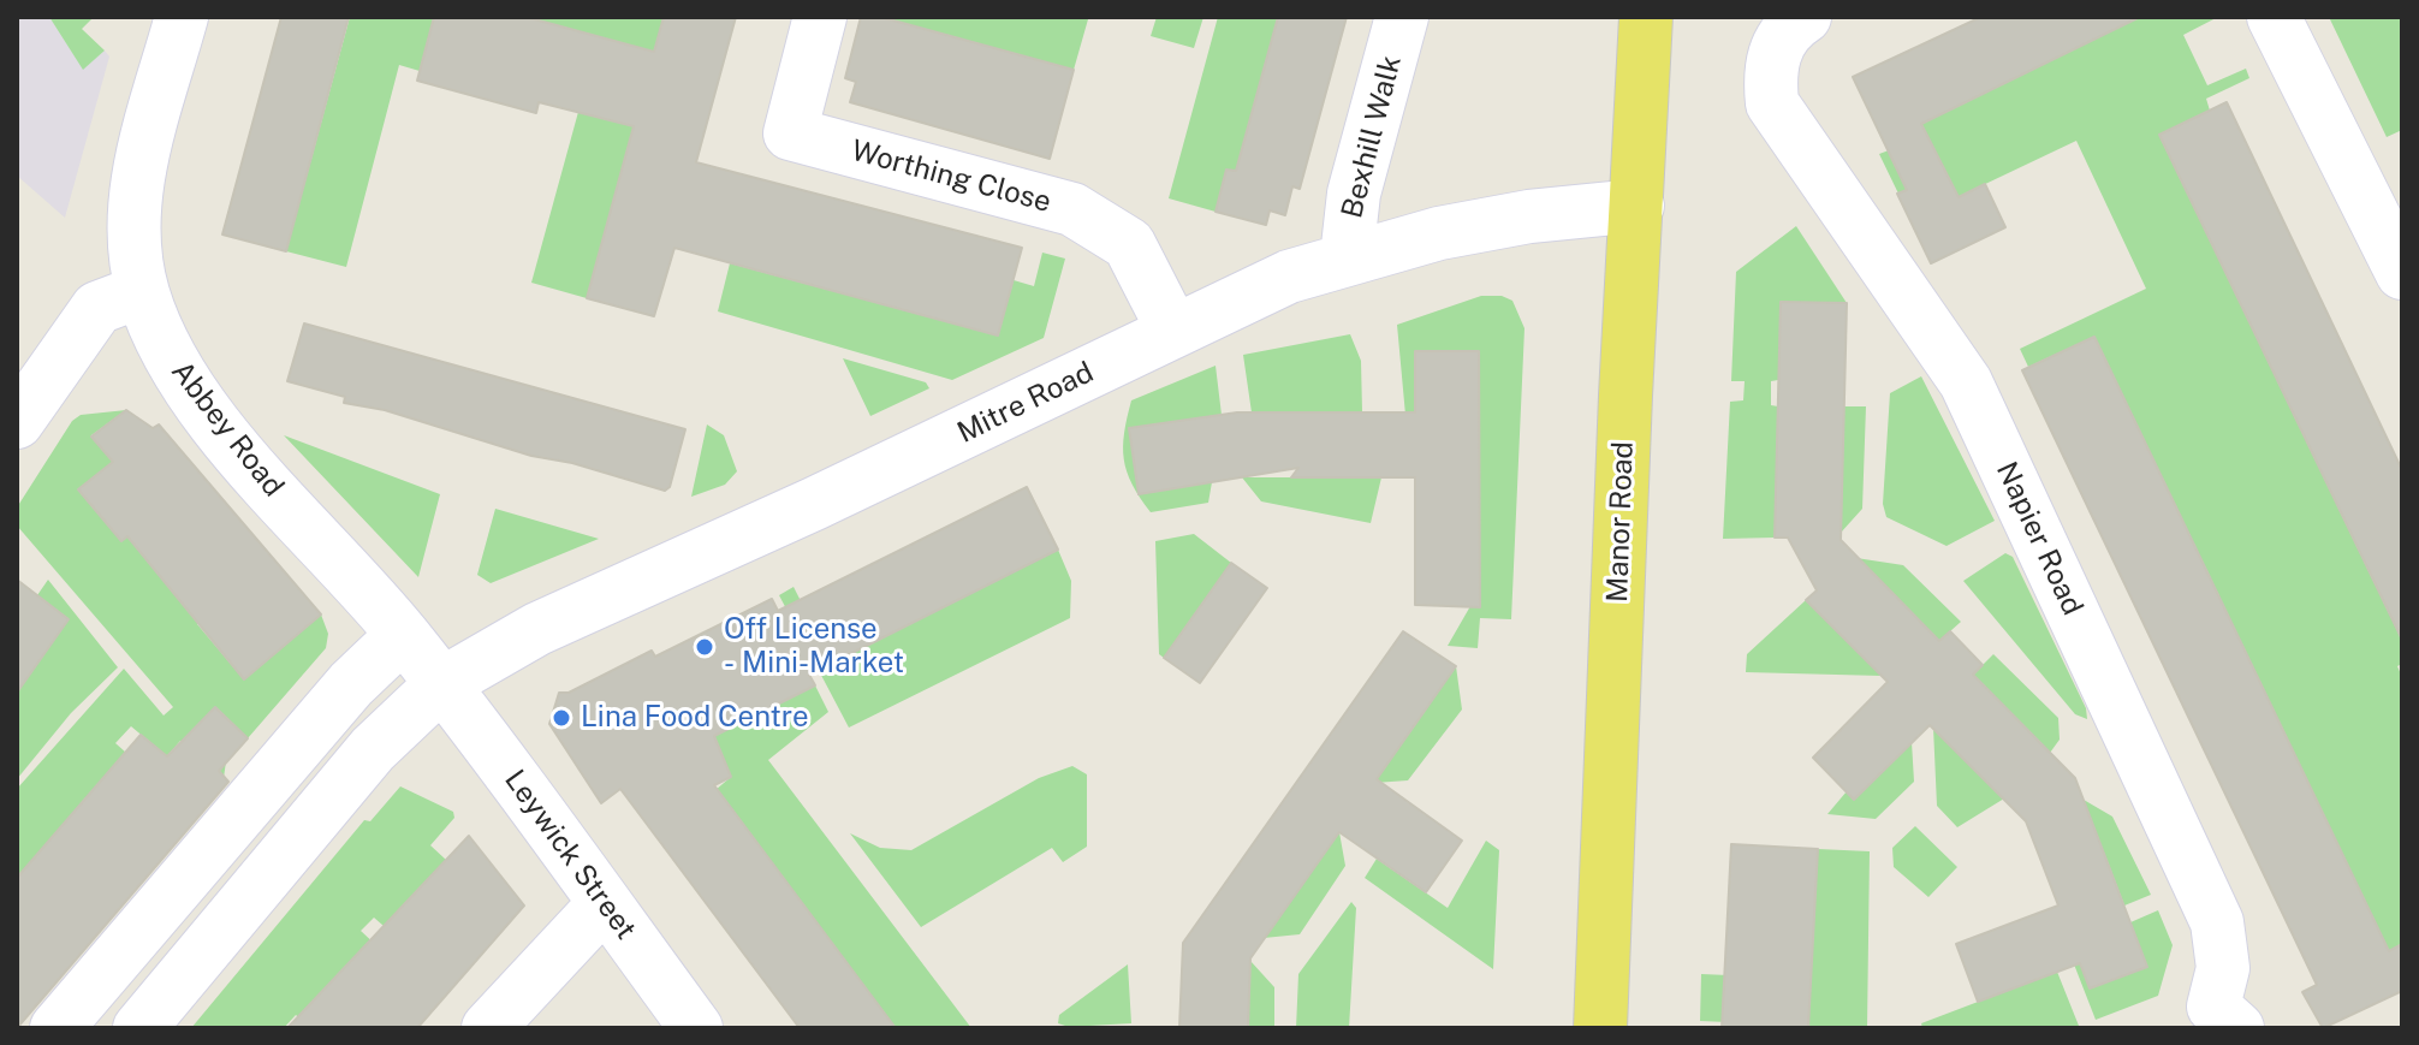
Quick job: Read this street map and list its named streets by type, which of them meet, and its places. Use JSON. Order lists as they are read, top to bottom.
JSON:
{
  "streets": {
    "main road": ["Manor Road"],
    "street": [
      "Bexhill Walk",
      "Worthing Close",
      "Mitre Road",
      "Abbey Road",
      "Napier Road",
      "Leywick Street"
    ]
  },
  "crossings": [
    ["Bexhill Walk", "Mitre Road"],
    ["Worthing Close", "Mitre Road"],
    ["Mitre Road", "Abbey Road"],
    ["Mitre Road", "Manor Road"],
    ["Mitre Road", "Leywick Street"],
    ["Abbey Road", "Leywick Street"]
  ],
  "places": ["Off License - Mini-Market", "Lina Food Centre"]
}
